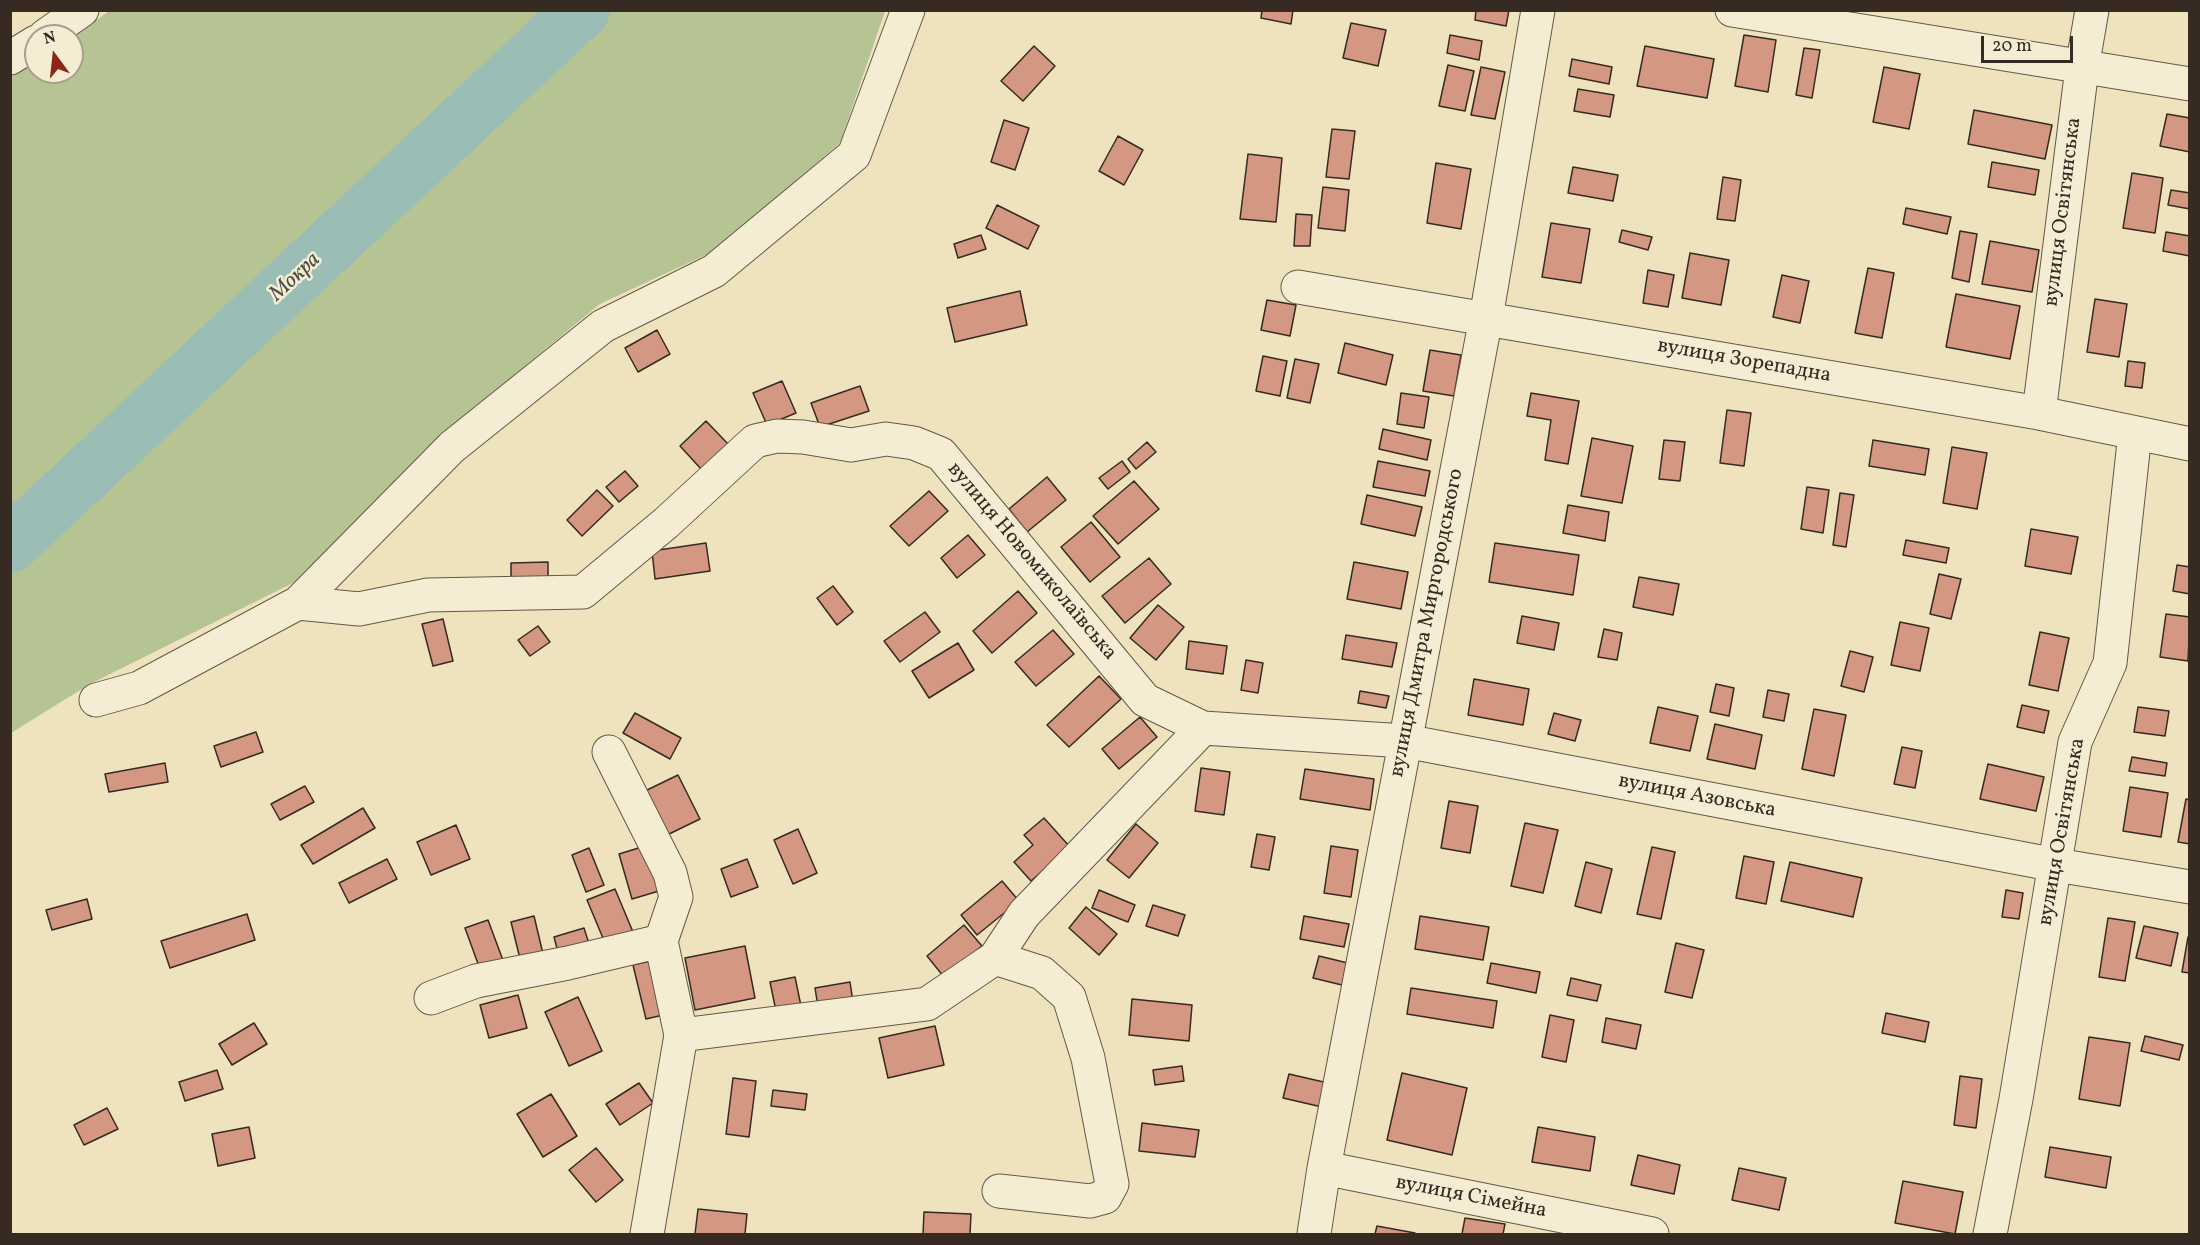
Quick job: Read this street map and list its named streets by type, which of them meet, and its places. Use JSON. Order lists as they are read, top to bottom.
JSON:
{
  "streets": {
    "street": [
      "вулиця Освітянська",
      "вулиця Зорепадна",
      "вулиця Новомиколаївська",
      "вулиця Дмитра Миргородського",
      "вулиця Азовська",
      "вулиця Сімейна"
    ]
  },
  "crossings": [
    ["вулиця Освітянська", "вулиця Зорепадна"],
    ["вулиця Освітянська", "вулиця Азовська"],
    ["вулиця Зорепадна", "вулиця Дмитра Миргородського"],
    ["вулиця Новомиколаївська", "вулиця Азовська"],
    ["вулиця Дмитра Миргородського", "вулиця Азовська"],
    ["вулиця Дмитра Миргородського", "вулиця Сімейна"]
  ],
  "water": ["Мокра"],
  "scale_bar": "20 m",
  "north": "top"
}
